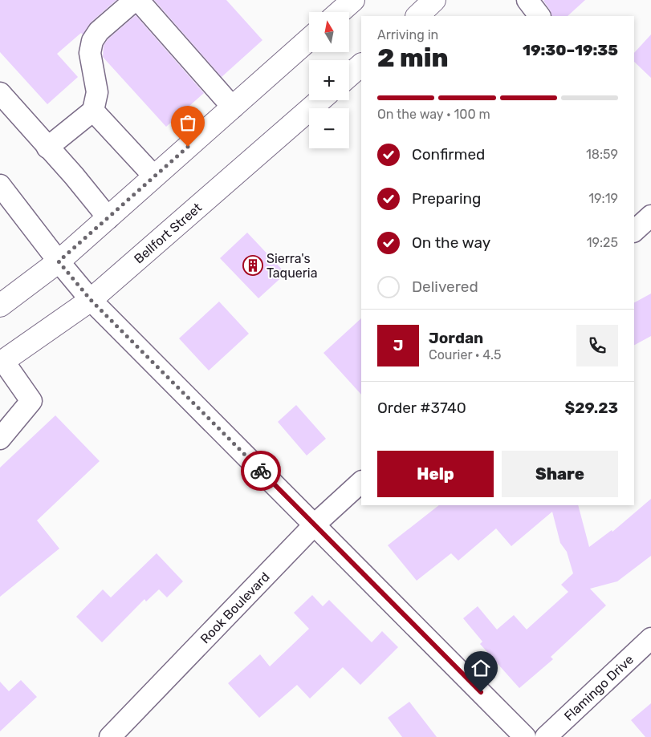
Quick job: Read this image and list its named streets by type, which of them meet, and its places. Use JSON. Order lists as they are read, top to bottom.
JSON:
{
  "streets": {
    "main road": ["Bellfort Street"],
    "street": ["Rook Boulevard", "Flamingo Drive"]
  },
  "places": {
    "building": ["Sierra's Taqueria"]
  },
  "north": "top",
  "page": {
    "map_buttons": ["+", "−"],
    "heading": ["2 min", "Arriving in", "19:30–19:35"],
    "panel": [
      "Jordan",
      "Courier · 4.5",
      "Order #3740",
      "$29.23"
    ],
    "bar": "On the way · 100 m",
    "list": [
      ["Confirmed", "18:59"],
      ["Preparing", "19:19"],
      ["On the way", "19:25"],
      "Delivered"
    ],
    "round": "J",
    "buttons": ["Help", "Share"]
  }
}
